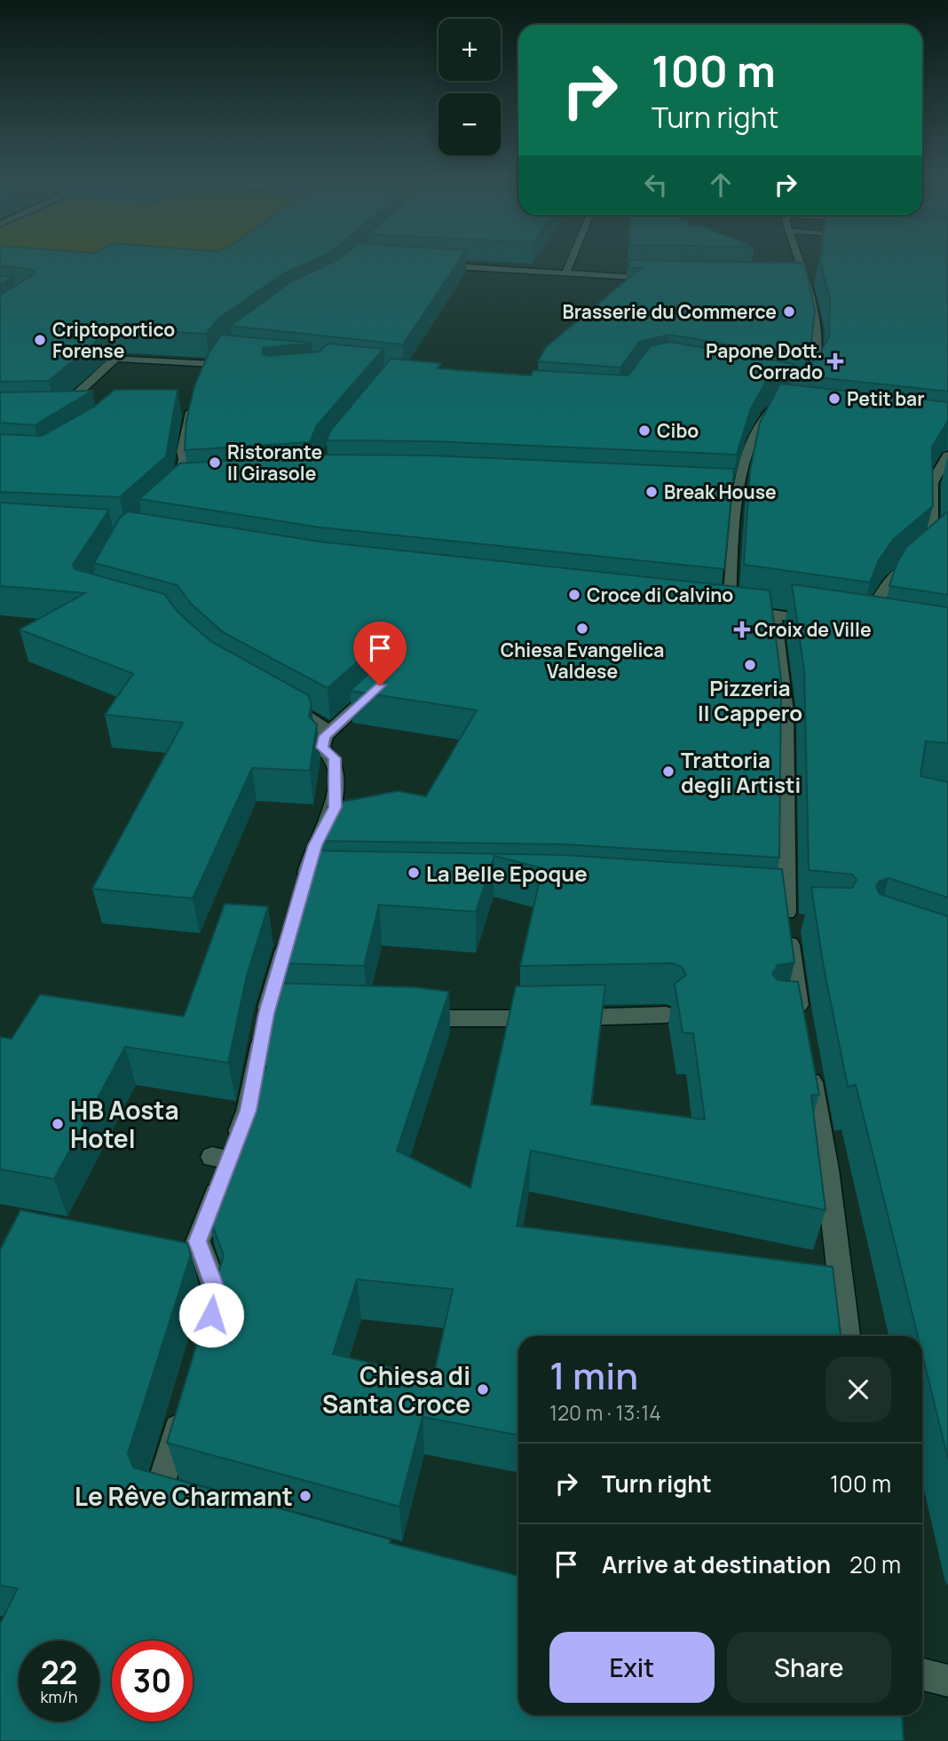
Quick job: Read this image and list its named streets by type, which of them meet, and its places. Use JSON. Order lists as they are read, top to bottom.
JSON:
{
  "places": {
    "other": [
      "Brasserie du Commerce",
      "Criptoportico Forense",
      "Petit bar",
      "Cibo",
      "Ristorante Il Girasole",
      "Break House",
      "Croce di Calvino",
      "Chiesa Evangelica Valdese",
      "Pizzeria Il Cappero",
      "Trattoria degli Artisti",
      "La Belle Epoque",
      "HB Aosta Hotel",
      "Chiesa di Santa Croce",
      "Le Rêve Charmant"
    ],
    "health": ["Papone Dott. Corrado", "Croix de Ville"]
  },
  "page": {
    "map_buttons": ["+", "−"],
    "turn": ["100 m", "Turn right"],
    "heading": ["1 min", "120 m · 13:14"],
    "list": [
      {
        "name": "Turn right",
        "value": "100 m"
      },
      {
        "name": "Arrive at destination",
        "value": "20 m"
      }
    ],
    "buttons": ["Exit", "Share"],
    "speed": "22 km/h",
    "limit": "30"
  }
}
